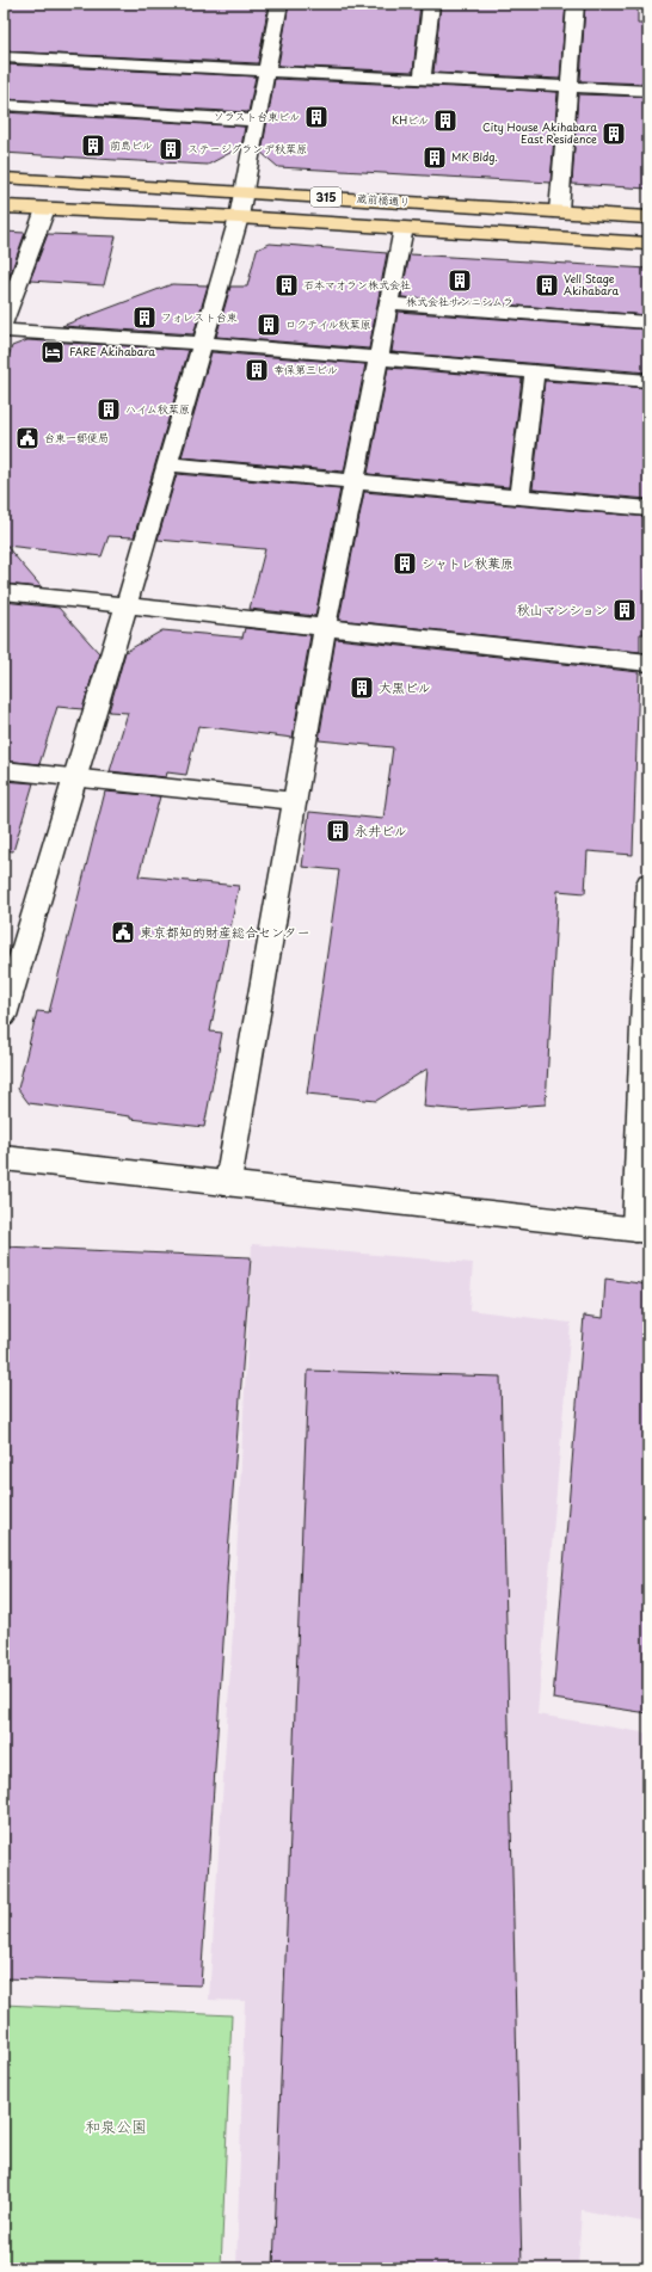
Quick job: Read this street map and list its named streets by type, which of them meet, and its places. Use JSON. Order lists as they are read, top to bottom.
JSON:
{
  "streets": {
    "main road": ["315", "蔵前橋通り"]
  },
  "parks": ["和泉公園"],
  "places": {
    "building": [
      "ソラスト台東ビル",
      "KHビル",
      "City House Akihabara East Residence",
      "前島ビル",
      "ステージグランデ秋葉原",
      "MK Bldg.",
      "株式会社サンニシムラ",
      "石本マオラン株式会社",
      "Vell Stage Akihabara",
      "フォレスト台東",
      "ロクテイル秋葉原",
      "幸保第三ビル",
      "ハイム秋葉原",
      "シャトレ秋葉原",
      "秋山マンション",
      "大黒ビル",
      "永井ビル"
    ],
    "hotel": ["FARE Akihabara"],
    "public building": ["台東一郵便局", "東京都知的財産総合センター"]
  }
}
